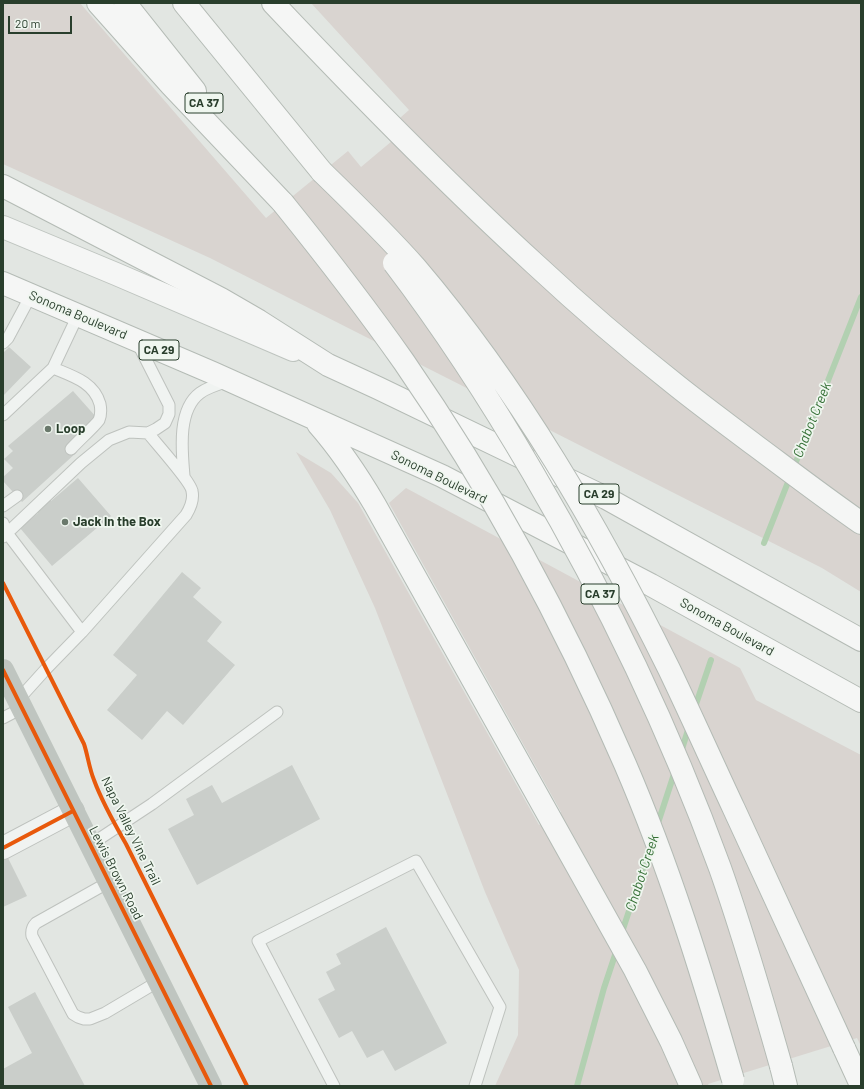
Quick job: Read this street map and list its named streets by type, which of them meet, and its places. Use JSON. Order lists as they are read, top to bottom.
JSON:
{
  "streets": {
    "main road": ["CA 37", "Sonoma Boulevard", "CA 29"],
    "street": ["Lewis Brown Road"],
    "cycle path": ["Napa Valley Vine Trail"]
  },
  "water": ["Chabot Creek"],
  "places": ["Loop", "Jack in the Box"],
  "scale_bar": "20 m"
}
